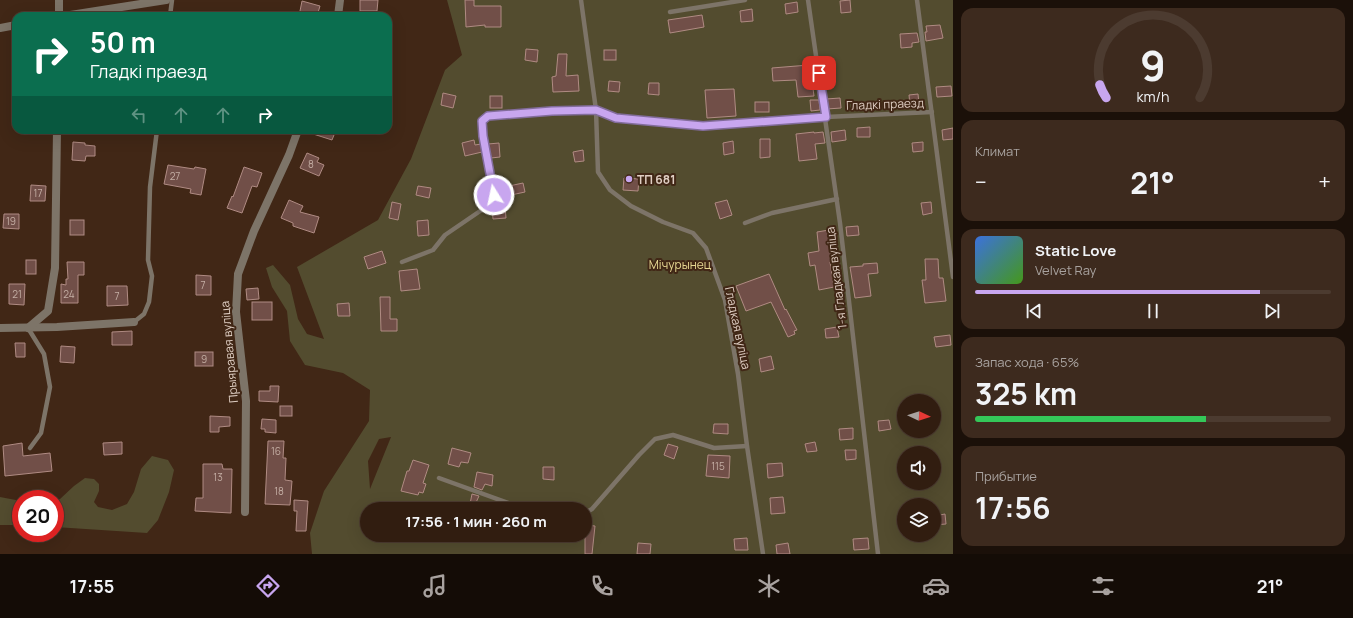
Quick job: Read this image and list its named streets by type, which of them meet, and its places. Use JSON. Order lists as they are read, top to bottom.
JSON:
{
  "streets": {
    "street": ["Прыяравая вуліца"],
    "lane": ["Гладкі праезд", "1-я Гладкая вуліца", "Гладкая вуліца"]
  },
  "crossings": [
    ["Гладкі праезд", "1-я Гладкая вуліца"],
    ["Гладкі праезд", "Гладкая вуліца"]
  ],
  "parks": ["Мічурынец"],
  "places": ["ТП 681"],
  "house_numbers": [
    "8",
    "27",
    "17",
    "19",
    "7",
    "21",
    "24",
    "7",
    "9",
    "16",
    "115",
    "13",
    "18"
  ],
  "north": "right",
  "page": {
    "turn": ["50 m", "Гладкі праезд"],
    "tile": [
      "Климат",
      ["Запас хода · 65%", "325 km"],
      ["Прибытие", "17:56"]
    ],
    "heat": ["−", "21°", "+"],
    "song": ["Static Love", "Velvet Ray"],
    "limit": "20",
    "trip": "17:56 · 1 мин · 260 m",
    "tabs": ["17:55", "21°"],
    "gauge": ["9", "km/h"]
  }
}
